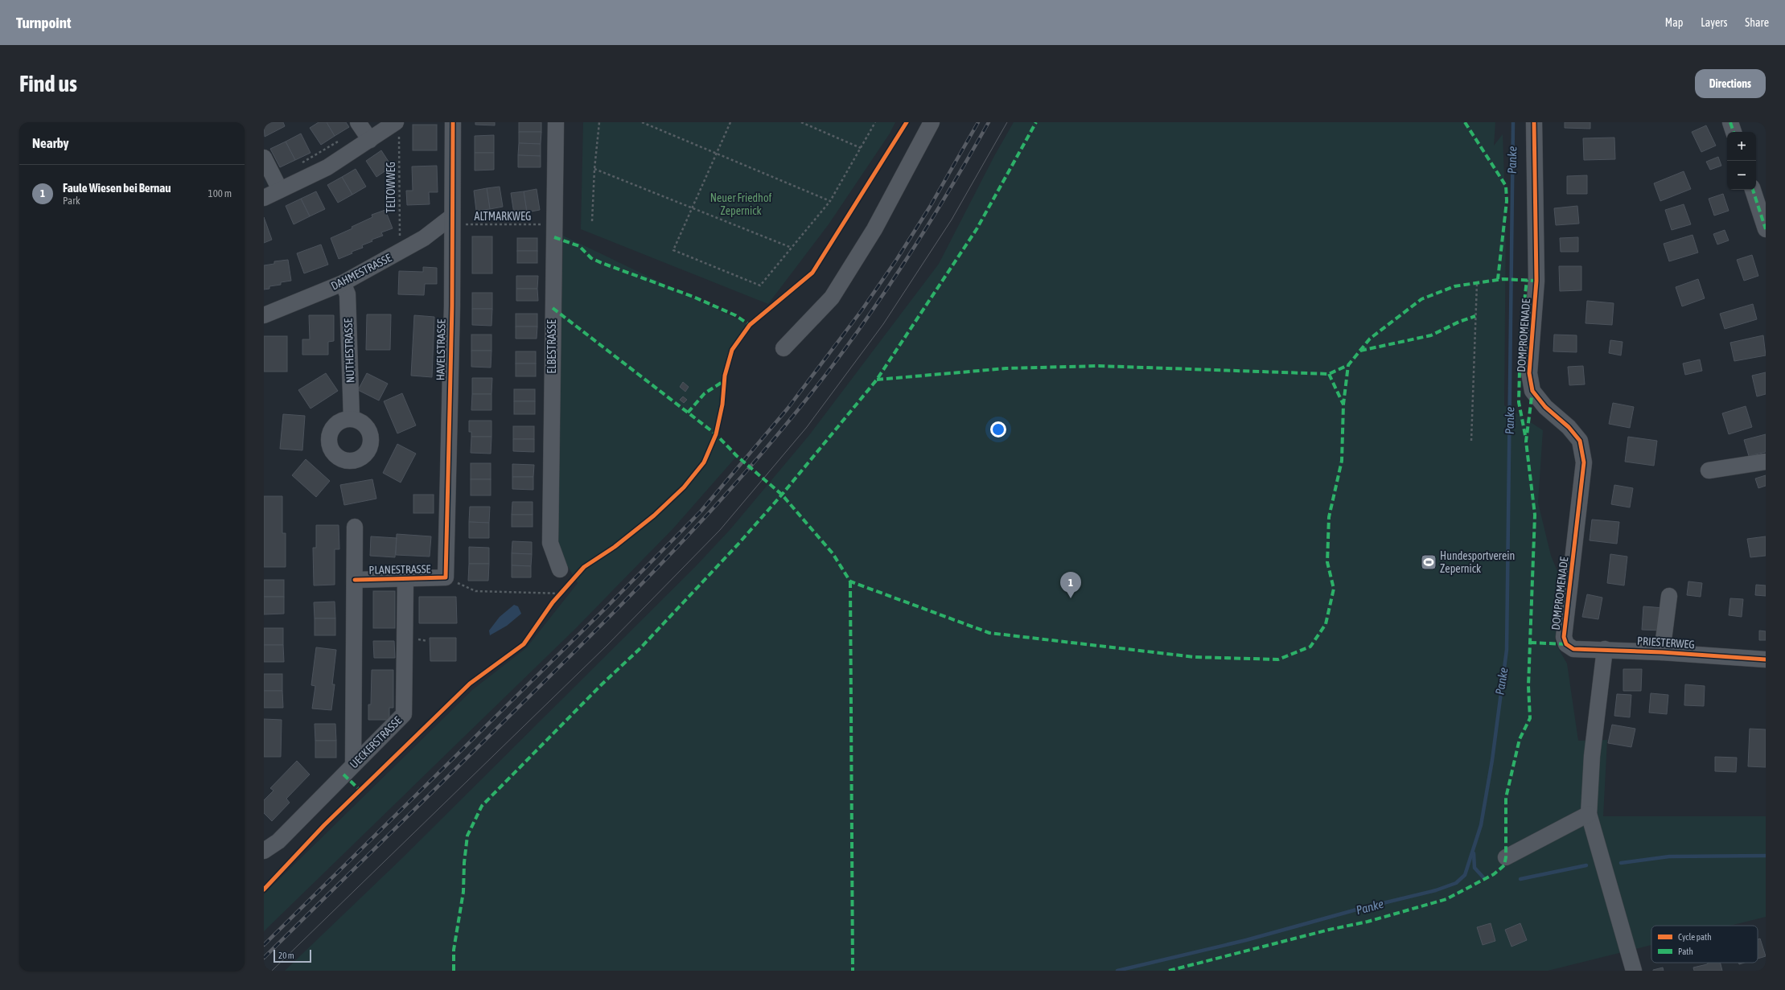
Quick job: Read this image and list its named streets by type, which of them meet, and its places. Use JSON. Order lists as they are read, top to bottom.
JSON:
{
  "streets": {
    "street": [
      "DAHMESTRASSE",
      "DOMPROMENADE",
      "ELBESTRASSE",
      "HAVELSTRASSE",
      "NUTHESTRASSE",
      "PLANESTRASSE",
      "PRIESTERWEG",
      "UECKERSTRASSE"
    ],
    "path": ["TELTOWWEG", "ALTMARKWEG"]
  },
  "crossings": [
    ["TELTOWWEG", "DAHMESTRASSE"],
    ["ALTMARKWEG", "DAHMESTRASSE"],
    ["ALTMARKWEG", "ELBESTRASSE"],
    ["ALTMARKWEG", "HAVELSTRASSE"],
    ["DAHMESTRASSE", "HAVELSTRASSE"],
    ["DAHMESTRASSE", "NUTHESTRASSE"],
    ["DOMPROMENADE", "PRIESTERWEG"],
    ["HAVELSTRASSE", "PLANESTRASSE"],
    ["PLANESTRASSE", "UECKERSTRASSE"]
  ],
  "water": ["Panke"],
  "parks": ["Neuer Friedhof Zepernick"],
  "places": {
    "sports": ["Hundesportverein Zepernick"]
  },
  "legend": ["Cycle path", "Path"],
  "scale_bar": "20 m",
  "page": {
    "header": "Turnpoint",
    "nav": ["Map", "Layers", "Share"],
    "buttons": "Directions",
    "title": "Find us",
    "heading": "Nearby",
    "map_buttons": ["+", "−"],
    "list": [
      {
        "mark": "1",
        "name": "Faule Wiesen bei Bernau",
        "note": "Park",
        "value": "100 m"
      }
    ],
    "pins": "1",
    "scale": "20 m"
  }
}
